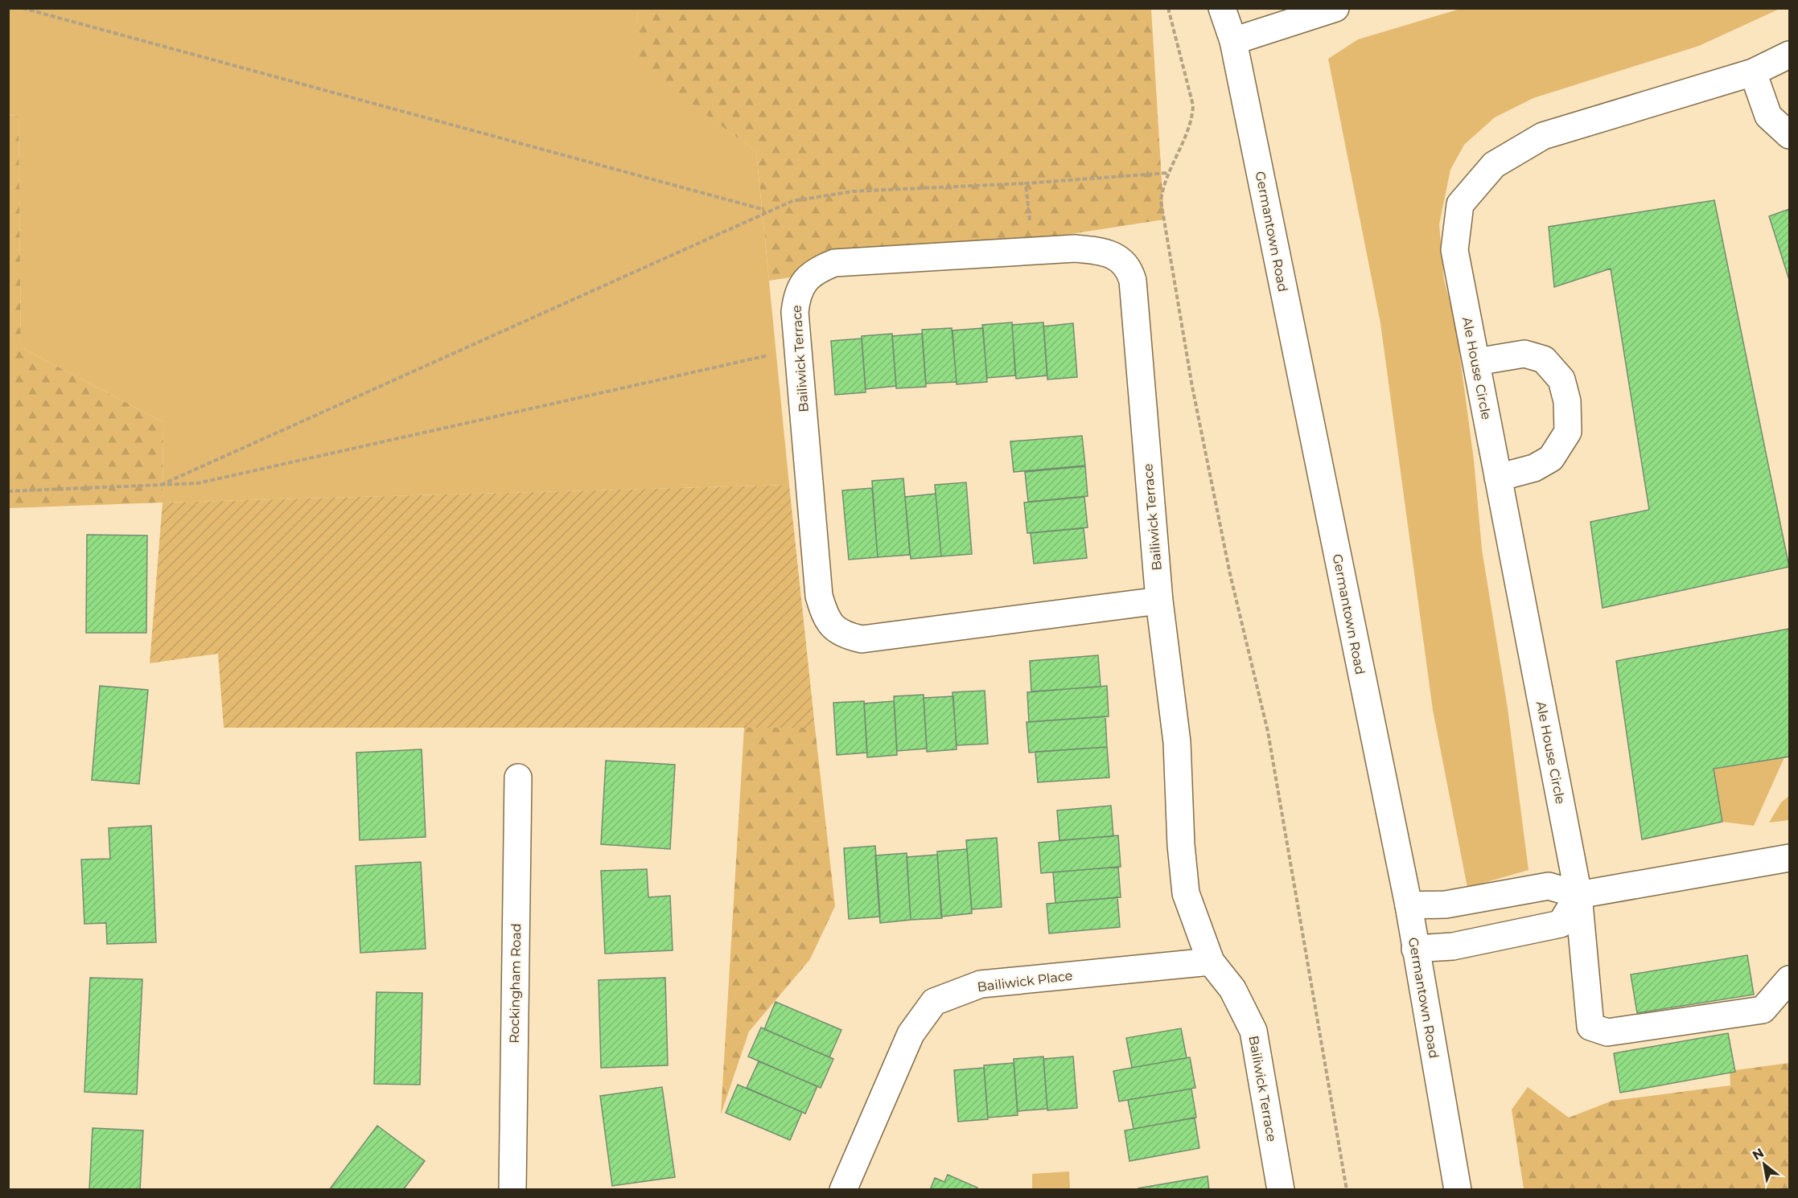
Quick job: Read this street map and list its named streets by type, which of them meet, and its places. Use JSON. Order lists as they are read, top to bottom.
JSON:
{
  "streets": {
    "street": [
      "Germantown Road",
      "Bailiwick Terrace",
      "Ale House Circle",
      "Bailiwick Place",
      "Rockingham Road"
    ]
  },
  "crossings": [
    ["Bailiwick Terrace", "Bailiwick Place"]
  ],
  "north": "top left"
}
